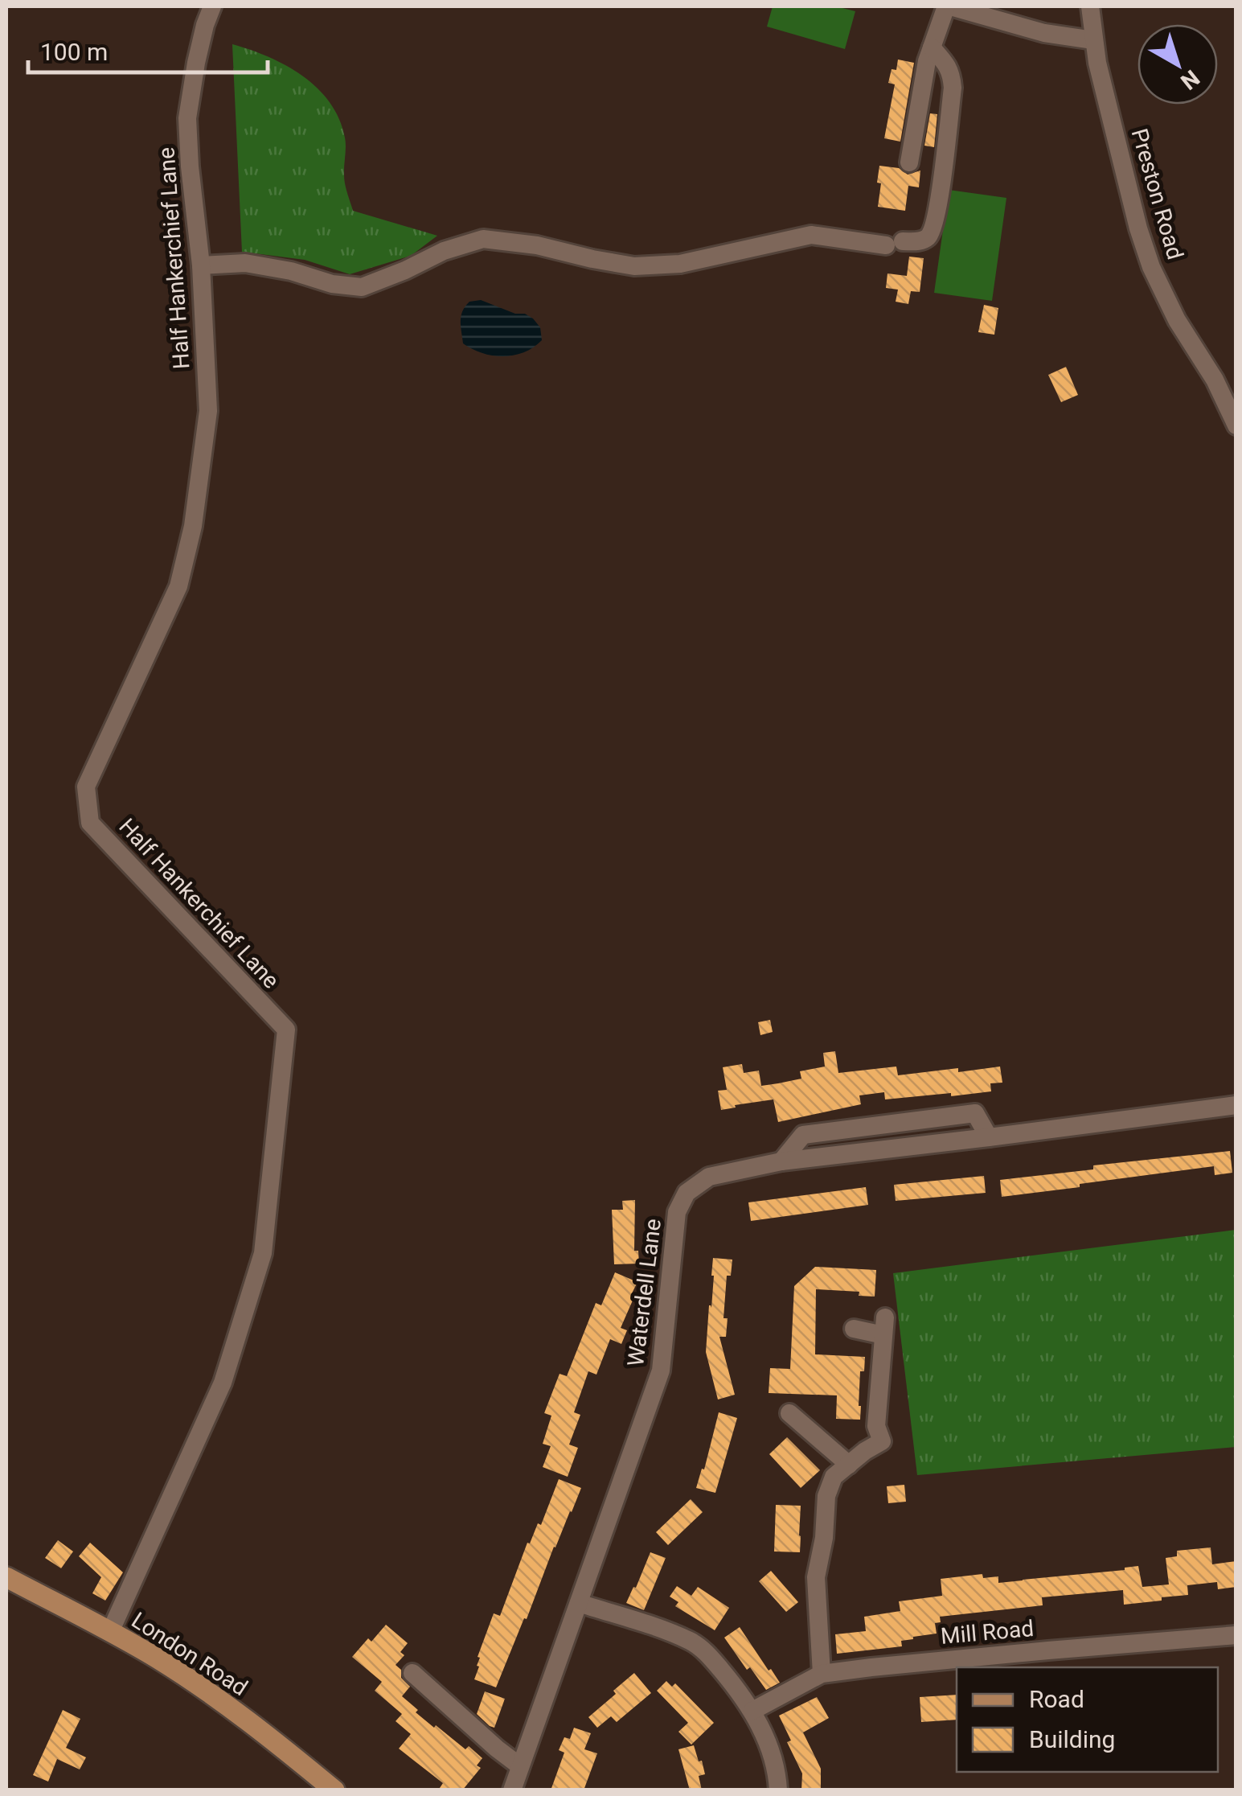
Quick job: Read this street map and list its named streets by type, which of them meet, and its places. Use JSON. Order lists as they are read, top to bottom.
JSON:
{
  "streets": {
    "main road": ["London Road"],
    "street": [
      "Preston Road",
      "Half Hankerchief Lane",
      "Waterdell Lane",
      "Mill Road"
    ]
  },
  "crossings": [
    ["Half Hankerchief Lane", "London Road"]
  ],
  "legend": ["Road", "Building"],
  "scale_bar": "100 m",
  "north": "bottom right"
}
